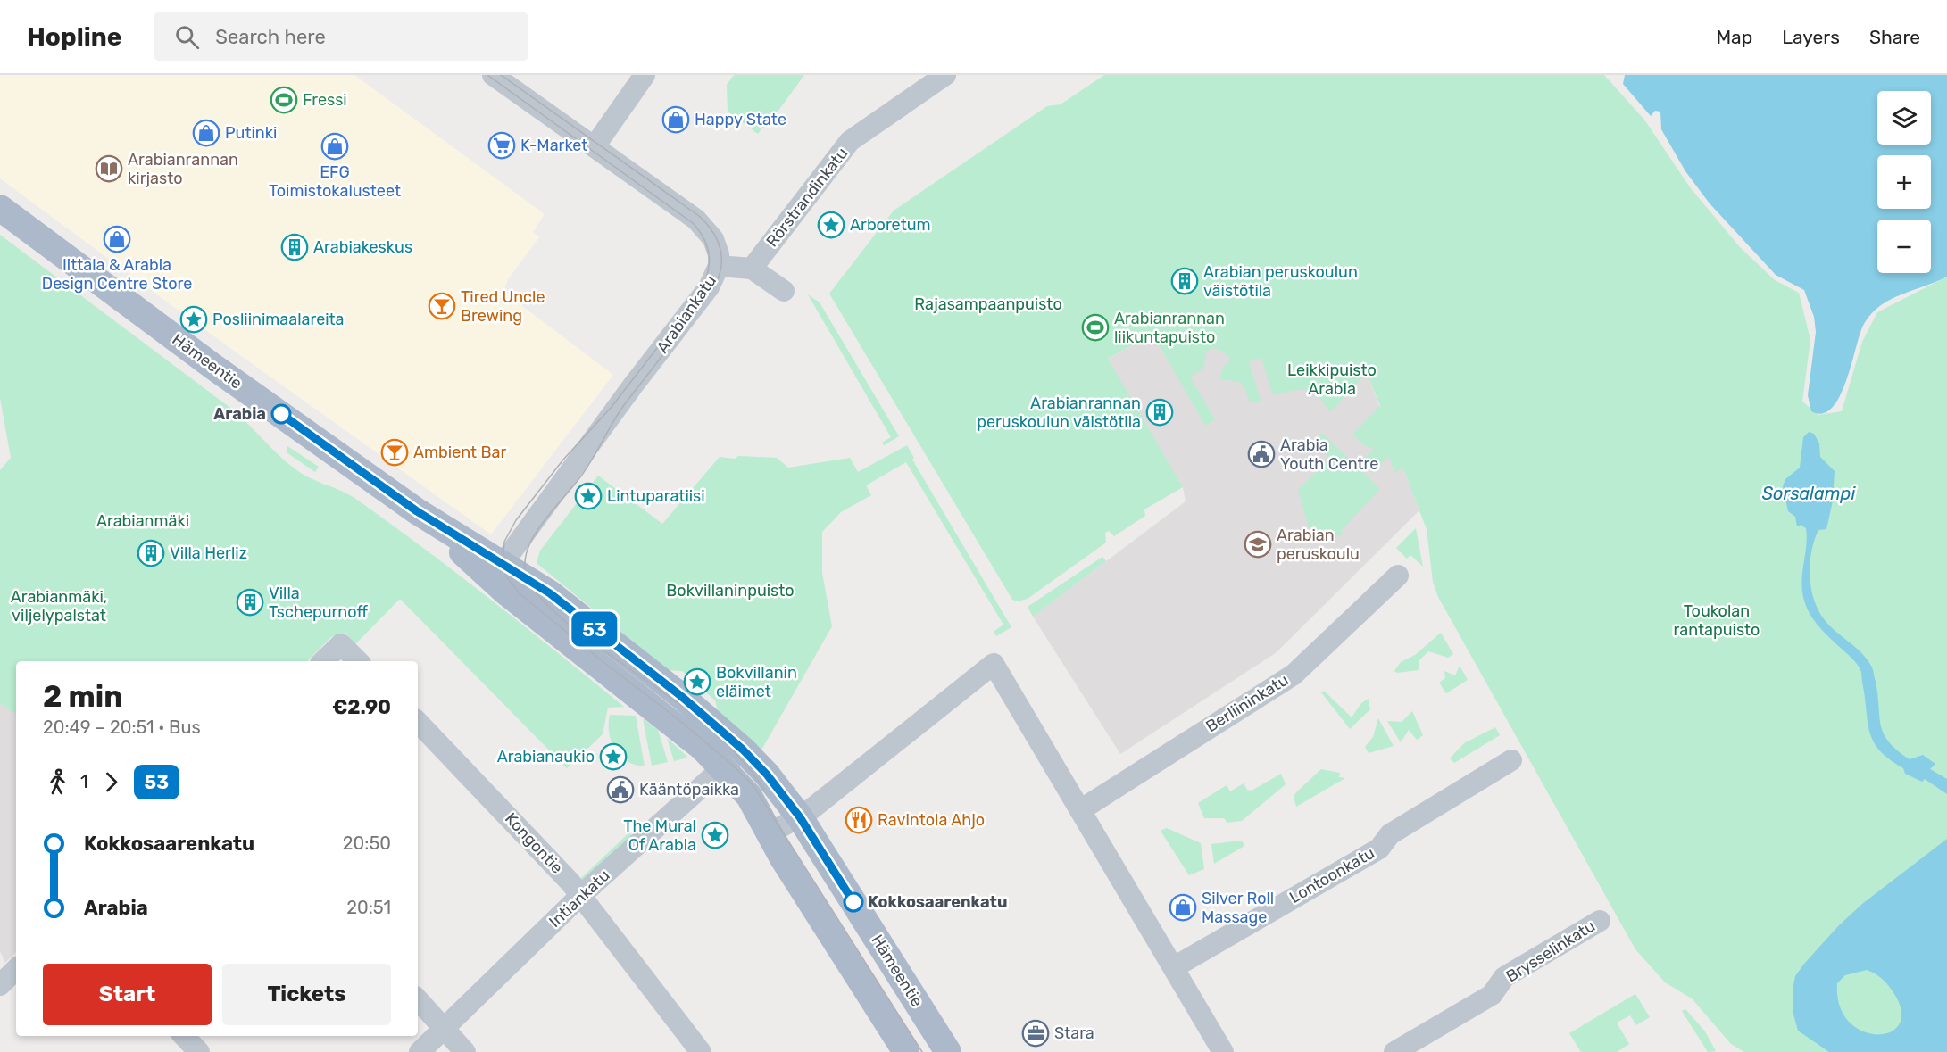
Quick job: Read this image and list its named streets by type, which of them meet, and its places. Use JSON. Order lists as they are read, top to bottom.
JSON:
{
  "streets": {
    "main road": ["Hämeentie"],
    "street": [
      "Rörstrandinkatu",
      "Arabiankatu",
      "Berliininkatu",
      "Kongontie",
      "Lontoonkatu",
      "Intiankatu",
      "Brysselinkatu"
    ]
  },
  "crossings": [
    ["Arabiankatu", "Hämeentie"],
    ["Hämeentie", "Intiankatu"],
    ["Kongontie", "Intiankatu"]
  ],
  "water": ["Sorsalampi"],
  "parks": [
    "Rajasampaanpuisto",
    "Leikkipuisto Arabia",
    "Arabianmäki",
    "Bokvillaninpuisto",
    "Arabianmäki, viljelypalstat",
    "Toukolan rantapuisto"
  ],
  "places": {
    "sports": ["Fressi", "Arabianrannan liikuntapuisto"],
    "shop": [
      "Happy State",
      "Putinki",
      "EFG Toimistokalusteet",
      "Iittala & Arabia Design Centre Store",
      "Silver Roll Massage"
    ],
    "supermarket": ["K-Market"],
    "library": ["Arabianrannan kirjasto"],
    "place": [
      "Arboretum",
      "Posliinimaalareita",
      "Lintuparatiisi",
      "Bokvillanin eläimet",
      "Arabianaukio",
      "The Mural Of Arabia"
    ],
    "building": [
      "Arabiakeskus",
      "Arabian peruskoulun väistötila",
      "Arabianrannan peruskoulun väistötila",
      "Villa Herliz",
      "Villa Tschepurnoff"
    ],
    "bar": ["Tired Uncle Brewing", "Ambient Bar"],
    "other": ["Arabia", "Kokkosaarenkatu"],
    "public building": ["Arabia Youth Centre", "Kääntöpaikka"],
    "school or university": ["Arabian peruskoulu"],
    "restaurant": ["Ravintola Ahjo"],
    "office": ["Stara"]
  },
  "lines": ["bus line 53"],
  "page": {
    "header": "Hopline",
    "search": "Search here",
    "nav": ["Map", "Layers", "Share"],
    "on_map": "53",
    "map_buttons": ["+", "−"],
    "heading": ["2 min", "20:49 – 20:51 · Bus", "€2.90"],
    "legs": ["1", "53"],
    "list": [
      {
        "name": "Kokkosaarenkatu",
        "value": "20:50"
      },
      {
        "name": "Arabia",
        "value": "20:51"
      }
    ],
    "buttons": ["Start", "Tickets"]
  }
}
